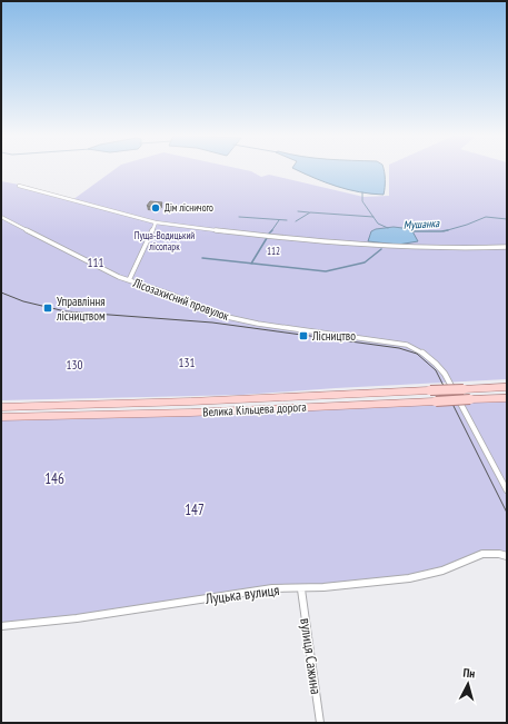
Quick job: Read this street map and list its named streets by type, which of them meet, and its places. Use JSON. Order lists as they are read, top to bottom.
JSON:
{
  "streets": {
    "main road": ["Велика Кільцева дорога"],
    "street": ["Лісозахисний провулок", "Луцька вулиця", "вулиця Сажина"]
  },
  "crossings": [
    ["Луцька вулиця", "вулиця Сажина"]
  ],
  "water": ["Мушанка"],
  "parks": [
    "Пуща-Водицький лісопарк",
    "112",
    "111",
    "131",
    "130",
    "146",
    "147"
  ],
  "places": {
    "other": ["Дім лісничого"],
    "transit": ["Управління лісництвом", "Лісництво"]
  },
  "north": "top"
}
